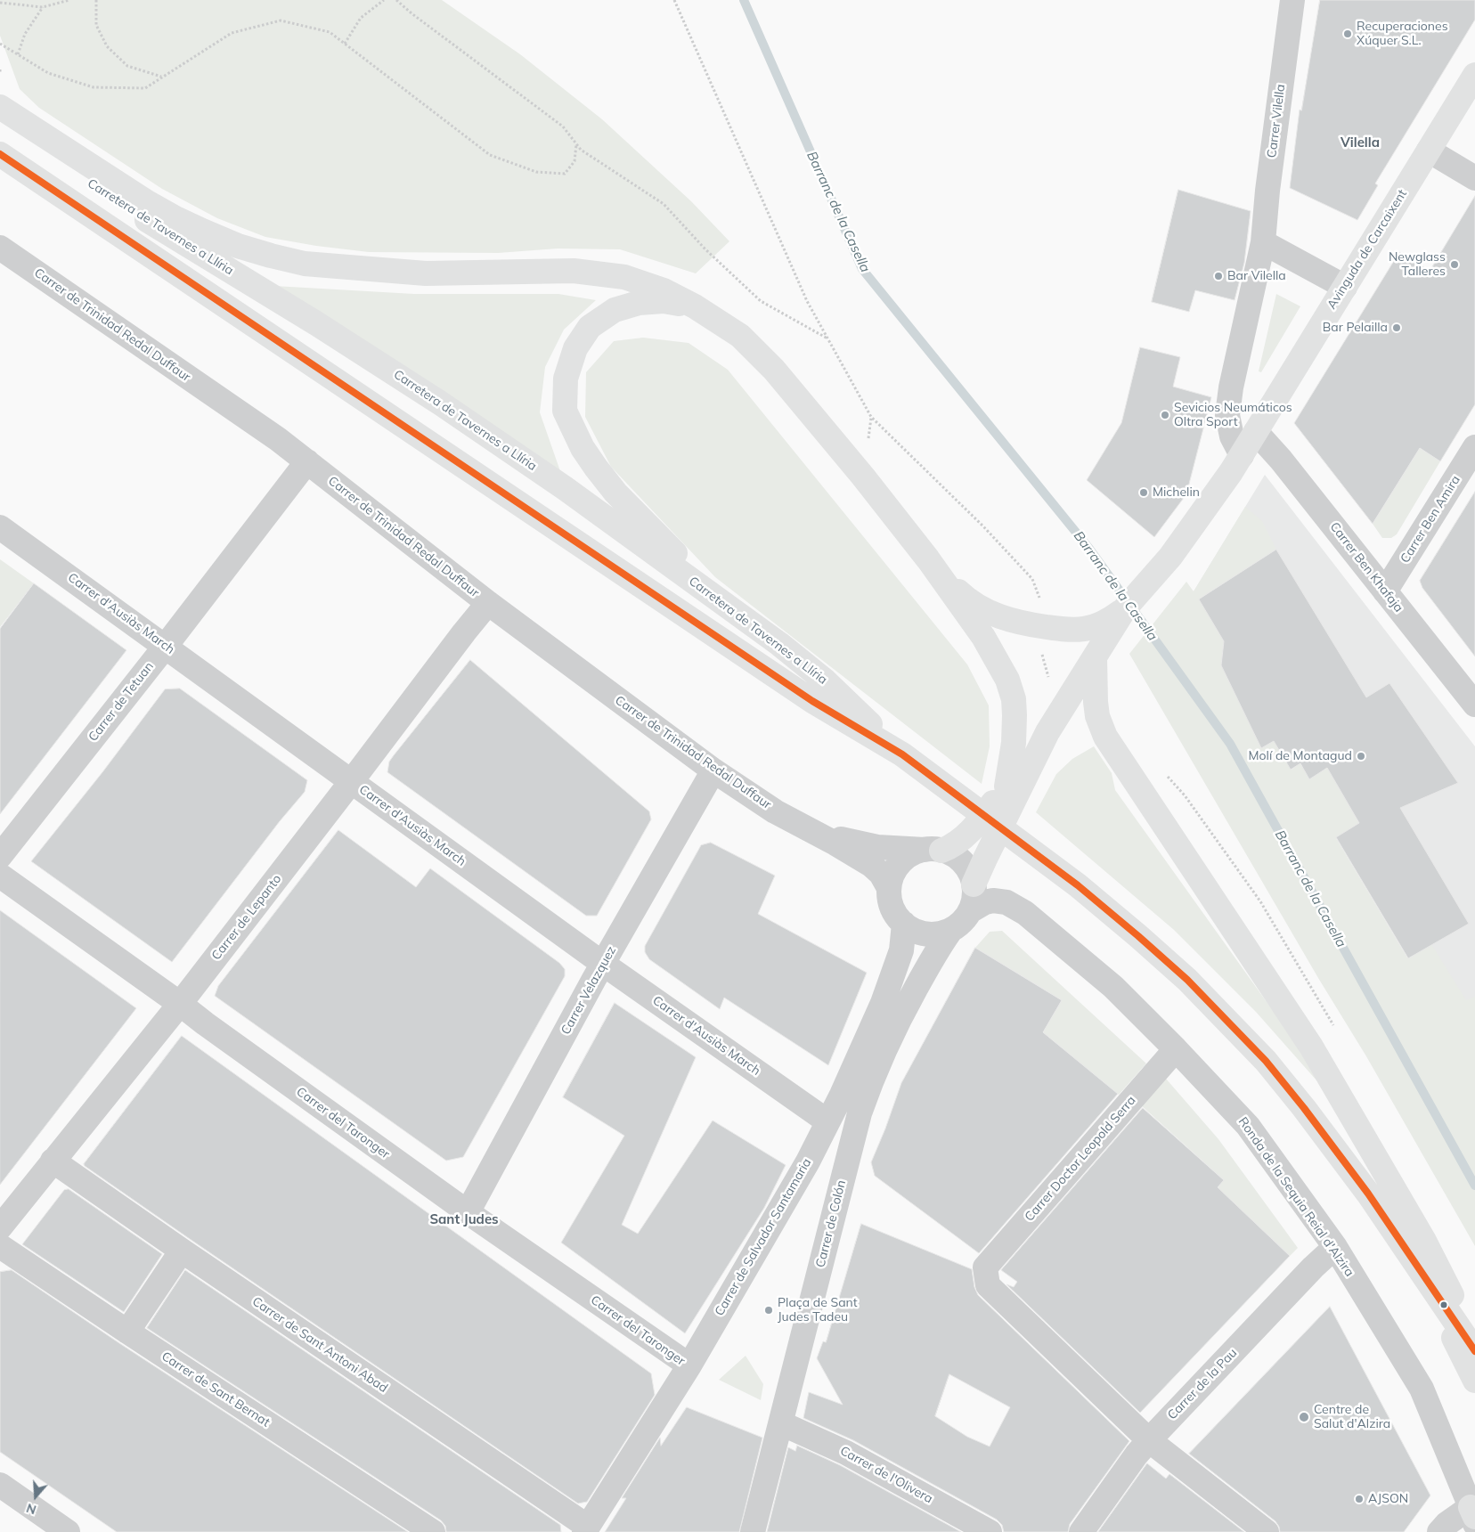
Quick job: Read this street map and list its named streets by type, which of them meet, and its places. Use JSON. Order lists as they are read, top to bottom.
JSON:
{
  "streets": {
    "main road": ["Carretera de Tavernes a Llíria", "Avinguda de Carcaixent"],
    "street": [
      "Carrer Vilella",
      "Carrer de Trinidad Redal Duffaur",
      "Carrer Ben Amira",
      "Carrer Ben Khafaja",
      "Carrer d'Ausiàs March",
      "Carrer de Tetuan",
      "Carrer de Lepanto",
      "Carrer Velazquez",
      "Carrer del Taronger",
      "Carrer Doctor Leopold Serra",
      "Ronda de la Sequia Reial d'Alzira",
      "Carrer de Colón",
      "Carrer de Salvador Santamaria",
      "Carrer de Sant Antoni Abad",
      "Carrer de la Pau",
      "Carrer de Sant Bernat",
      "Carrer de l'Olivera"
    ]
  },
  "crossings": [
    ["Carrer Vilella", "Avinguda de Carcaixent"],
    ["Avinguda de Carcaixent", "Carrer Ben Khafaja"],
    ["Carrer de Trinidad Redal Duffaur", "Carrer de Tetuan"],
    ["Carrer de Trinidad Redal Duffaur", "Carrer de Lepanto"],
    ["Carrer de Trinidad Redal Duffaur", "Carrer Velazquez"],
    ["Carrer de Trinidad Redal Duffaur", "Ronda de la Sequia Reial d'Alzira"],
    ["Carrer de Trinidad Redal Duffaur", "Carrer de Colón"],
    ["Carrer de Trinidad Redal Duffaur", "Carrer de Salvador Santamaria"],
    ["Carrer Ben Amira", "Carrer Ben Khafaja"],
    ["Carrer d'Ausiàs March", "Carrer de Tetuan"],
    ["Carrer d'Ausiàs March", "Carrer de Lepanto"],
    ["Carrer d'Ausiàs March", "Carrer Velazquez"],
    ["Carrer d'Ausiàs March", "Carrer de Salvador Santamaria"],
    ["Carrer de Lepanto", "Carrer del Taronger"],
    ["Carrer de Lepanto", "Carrer de Sant Antoni Abad"],
    ["Carrer Velazquez", "Carrer del Taronger"],
    ["Carrer del Taronger", "Carrer de Salvador Santamaria"],
    ["Carrer Doctor Leopold Serra", "Ronda de la Sequia Reial d'Alzira"],
    ["Carrer Doctor Leopold Serra", "Carrer de la Pau"],
    ["Ronda de la Sequia Reial d'Alzira", "Carrer de Colón"],
    ["Ronda de la Sequia Reial d'Alzira", "Carrer de Salvador Santamaria"],
    ["Ronda de la Sequia Reial d'Alzira", "Carrer de la Pau"],
    ["Carrer de Colón", "Carrer de Salvador Santamaria"],
    ["Carrer de Colón", "Carrer de l'Olivera"],
    ["Carrer de Salvador Santamaria", "Carrer de Sant Antoni Abad"]
  ],
  "districts": ["Vilella", "Sant Judes"],
  "water": ["Barranc de la Casella"],
  "places": [
    "Recuperaciones Xúquer S.L.",
    "Newglass Talleres",
    "Bar Vilella",
    "Bar Pelailla",
    "Sevicios Neumáticos Oltra Sport",
    "Michelin",
    "Molí de Montagud",
    "Plaça de Sant Judes Tadeu",
    "Centre de Salut d'Alzira",
    "AJSON"
  ],
  "north": "bottom"
}
